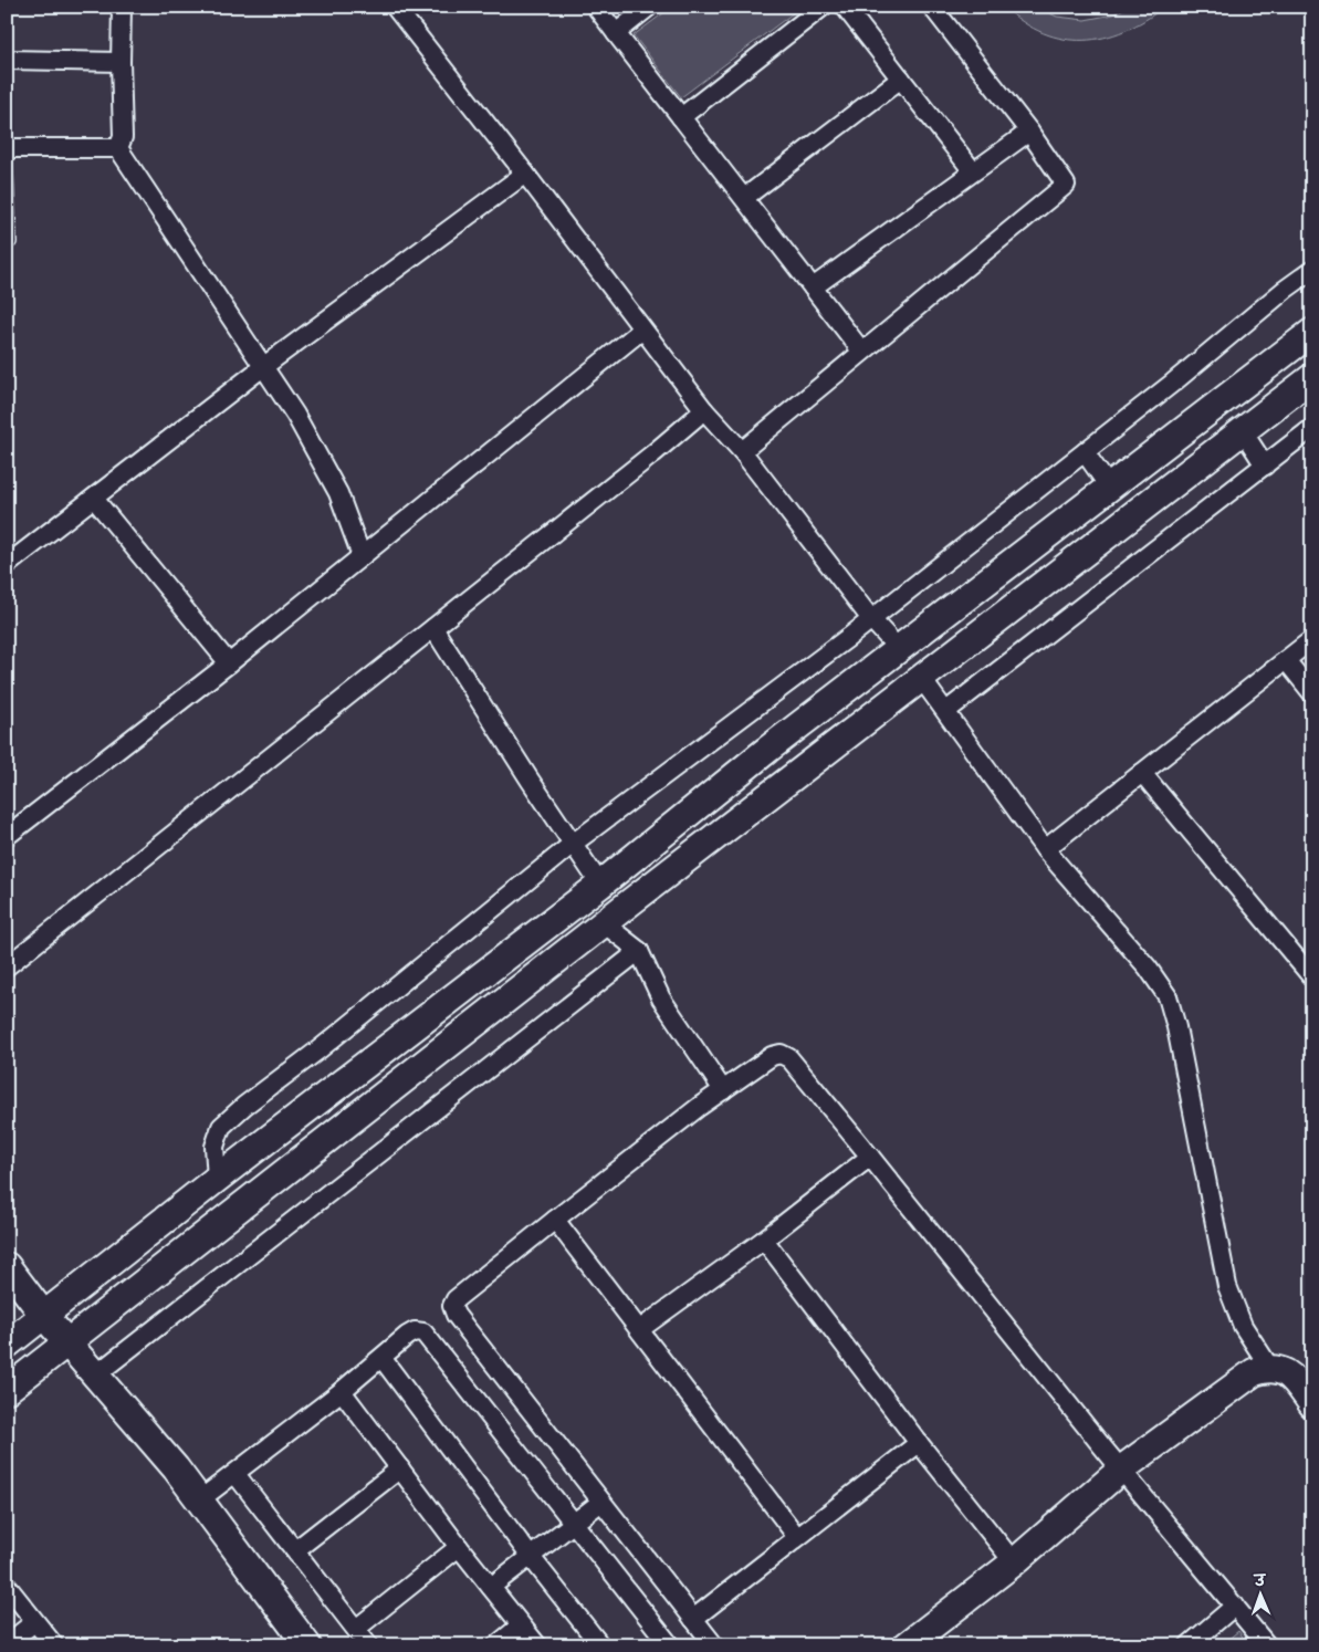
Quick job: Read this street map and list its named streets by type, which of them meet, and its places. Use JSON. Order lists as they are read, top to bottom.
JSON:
{
  "north": "top"
}
